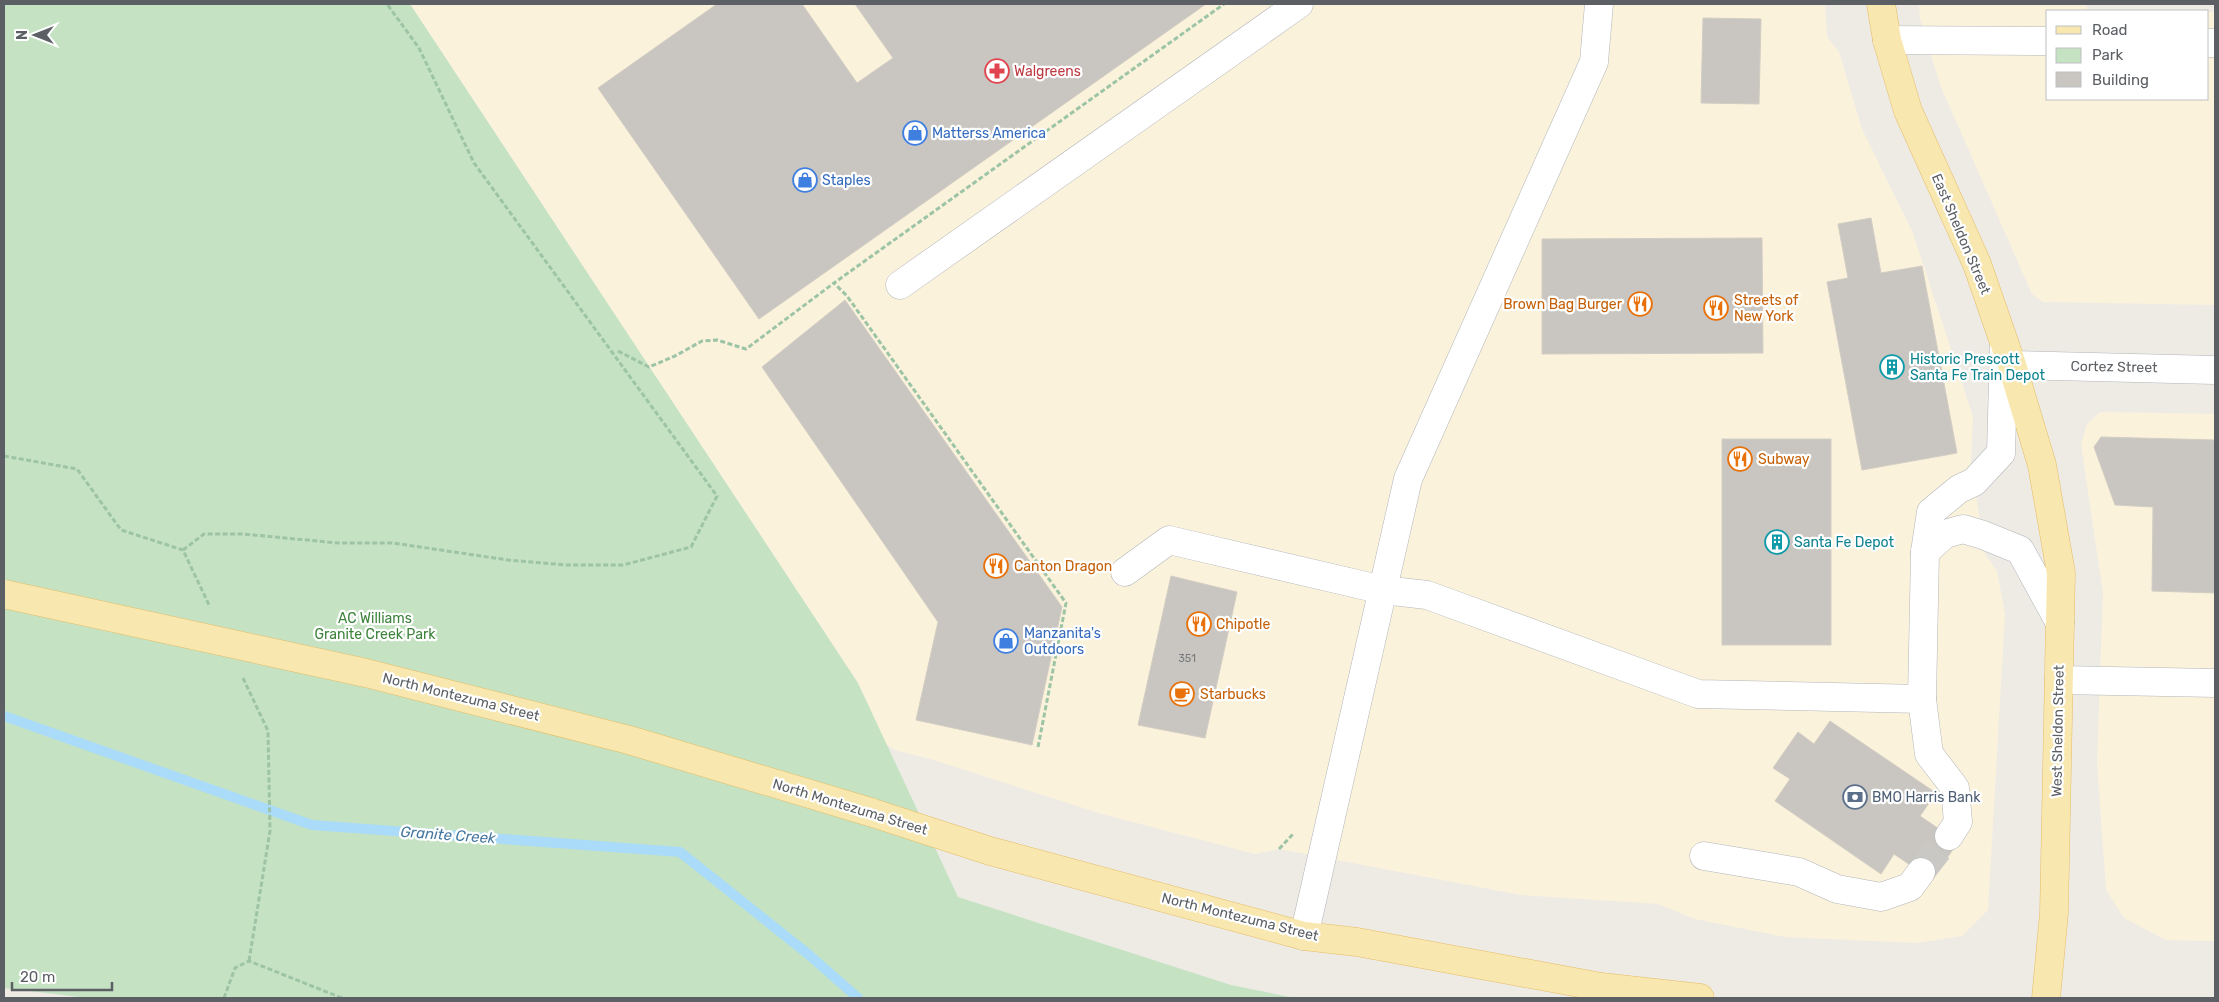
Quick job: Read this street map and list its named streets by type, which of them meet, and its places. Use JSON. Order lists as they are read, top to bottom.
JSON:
{
  "streets": {
    "main road": ["East Sheldon Street", "North Montezuma Street", "West Sheldon Street"],
    "street": ["Cortez Street"]
  },
  "crossings": [
    ["East Sheldon Street", "Cortez Street"],
    ["East Sheldon Street", "West Sheldon Street"]
  ],
  "water": ["Granite Creek"],
  "parks": ["AC Williams Granite Creek Park"],
  "places": {
    "pharmacy": ["Walgreens"],
    "shop": ["Matterss America", "Staples", "Manzanita's Outdoors"],
    "restaurant": [
      "Brown Bag Burger",
      "Streets of New York",
      "Subway",
      "Canton Dragon",
      "Chipotle"
    ],
    "building": ["Historic Prescott Santa Fe Train Depot", "Santa Fe Depot"],
    "cafe": ["Starbucks"],
    "bank": ["BMO Harris Bank"]
  },
  "house_numbers": ["351"],
  "legend": ["Road", "Park", "Building"],
  "scale_bar": "20 m",
  "north": "left"
}
